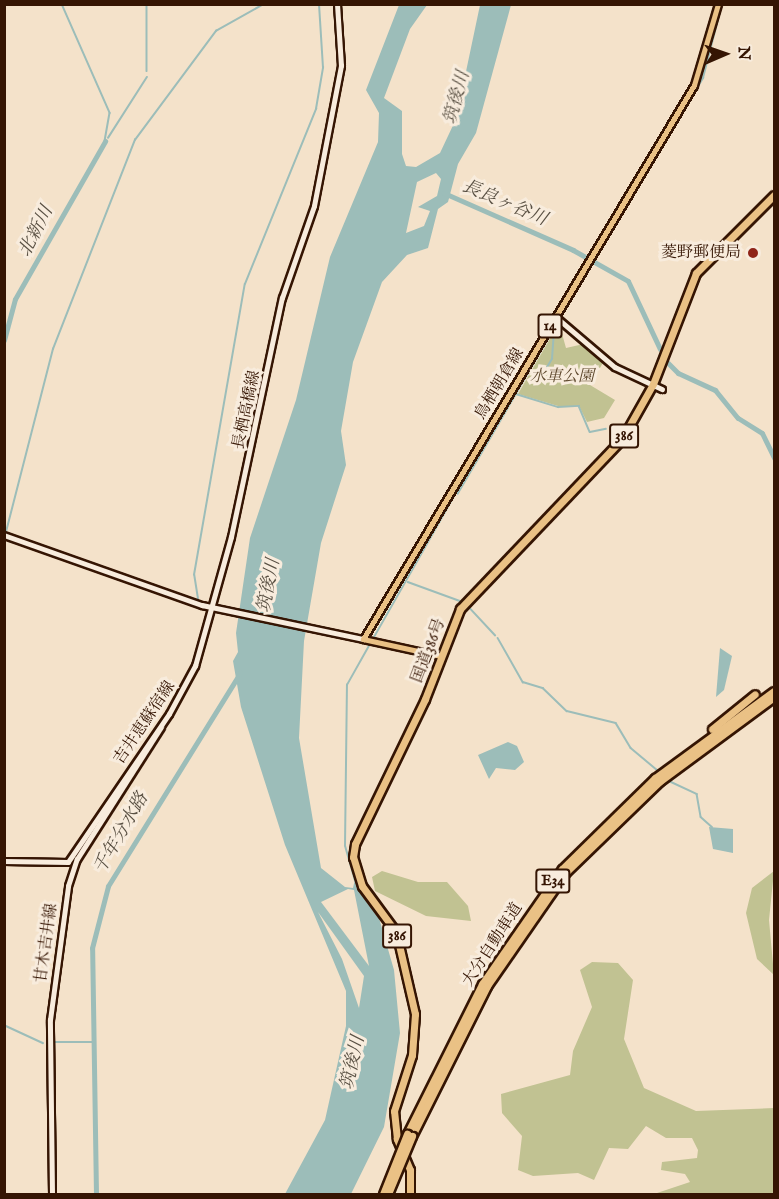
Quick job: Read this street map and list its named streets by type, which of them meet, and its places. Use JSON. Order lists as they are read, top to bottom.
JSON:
{
  "streets": {
    "highway": [
      "386",
      "国道386号",
      "E34",
      "大分自動車道"
    ],
    "main road": [
      "14",
      "鳥栖朝倉線",
      "長栖高橋線",
      "吉井恵蘇宿線",
      "甘木吉井線"
    ]
  },
  "crossings": [
    ["長栖高橋線", "吉井恵蘇宿線"],
    ["吉井恵蘇宿線", "甘木吉井線"]
  ],
  "water": [
    "筑後川",
    "長良ヶ谷川",
    "北新川",
    "千年分水路"
  ],
  "parks": ["水車公園"],
  "places": ["菱野郵便局"],
  "north": "right"
}
